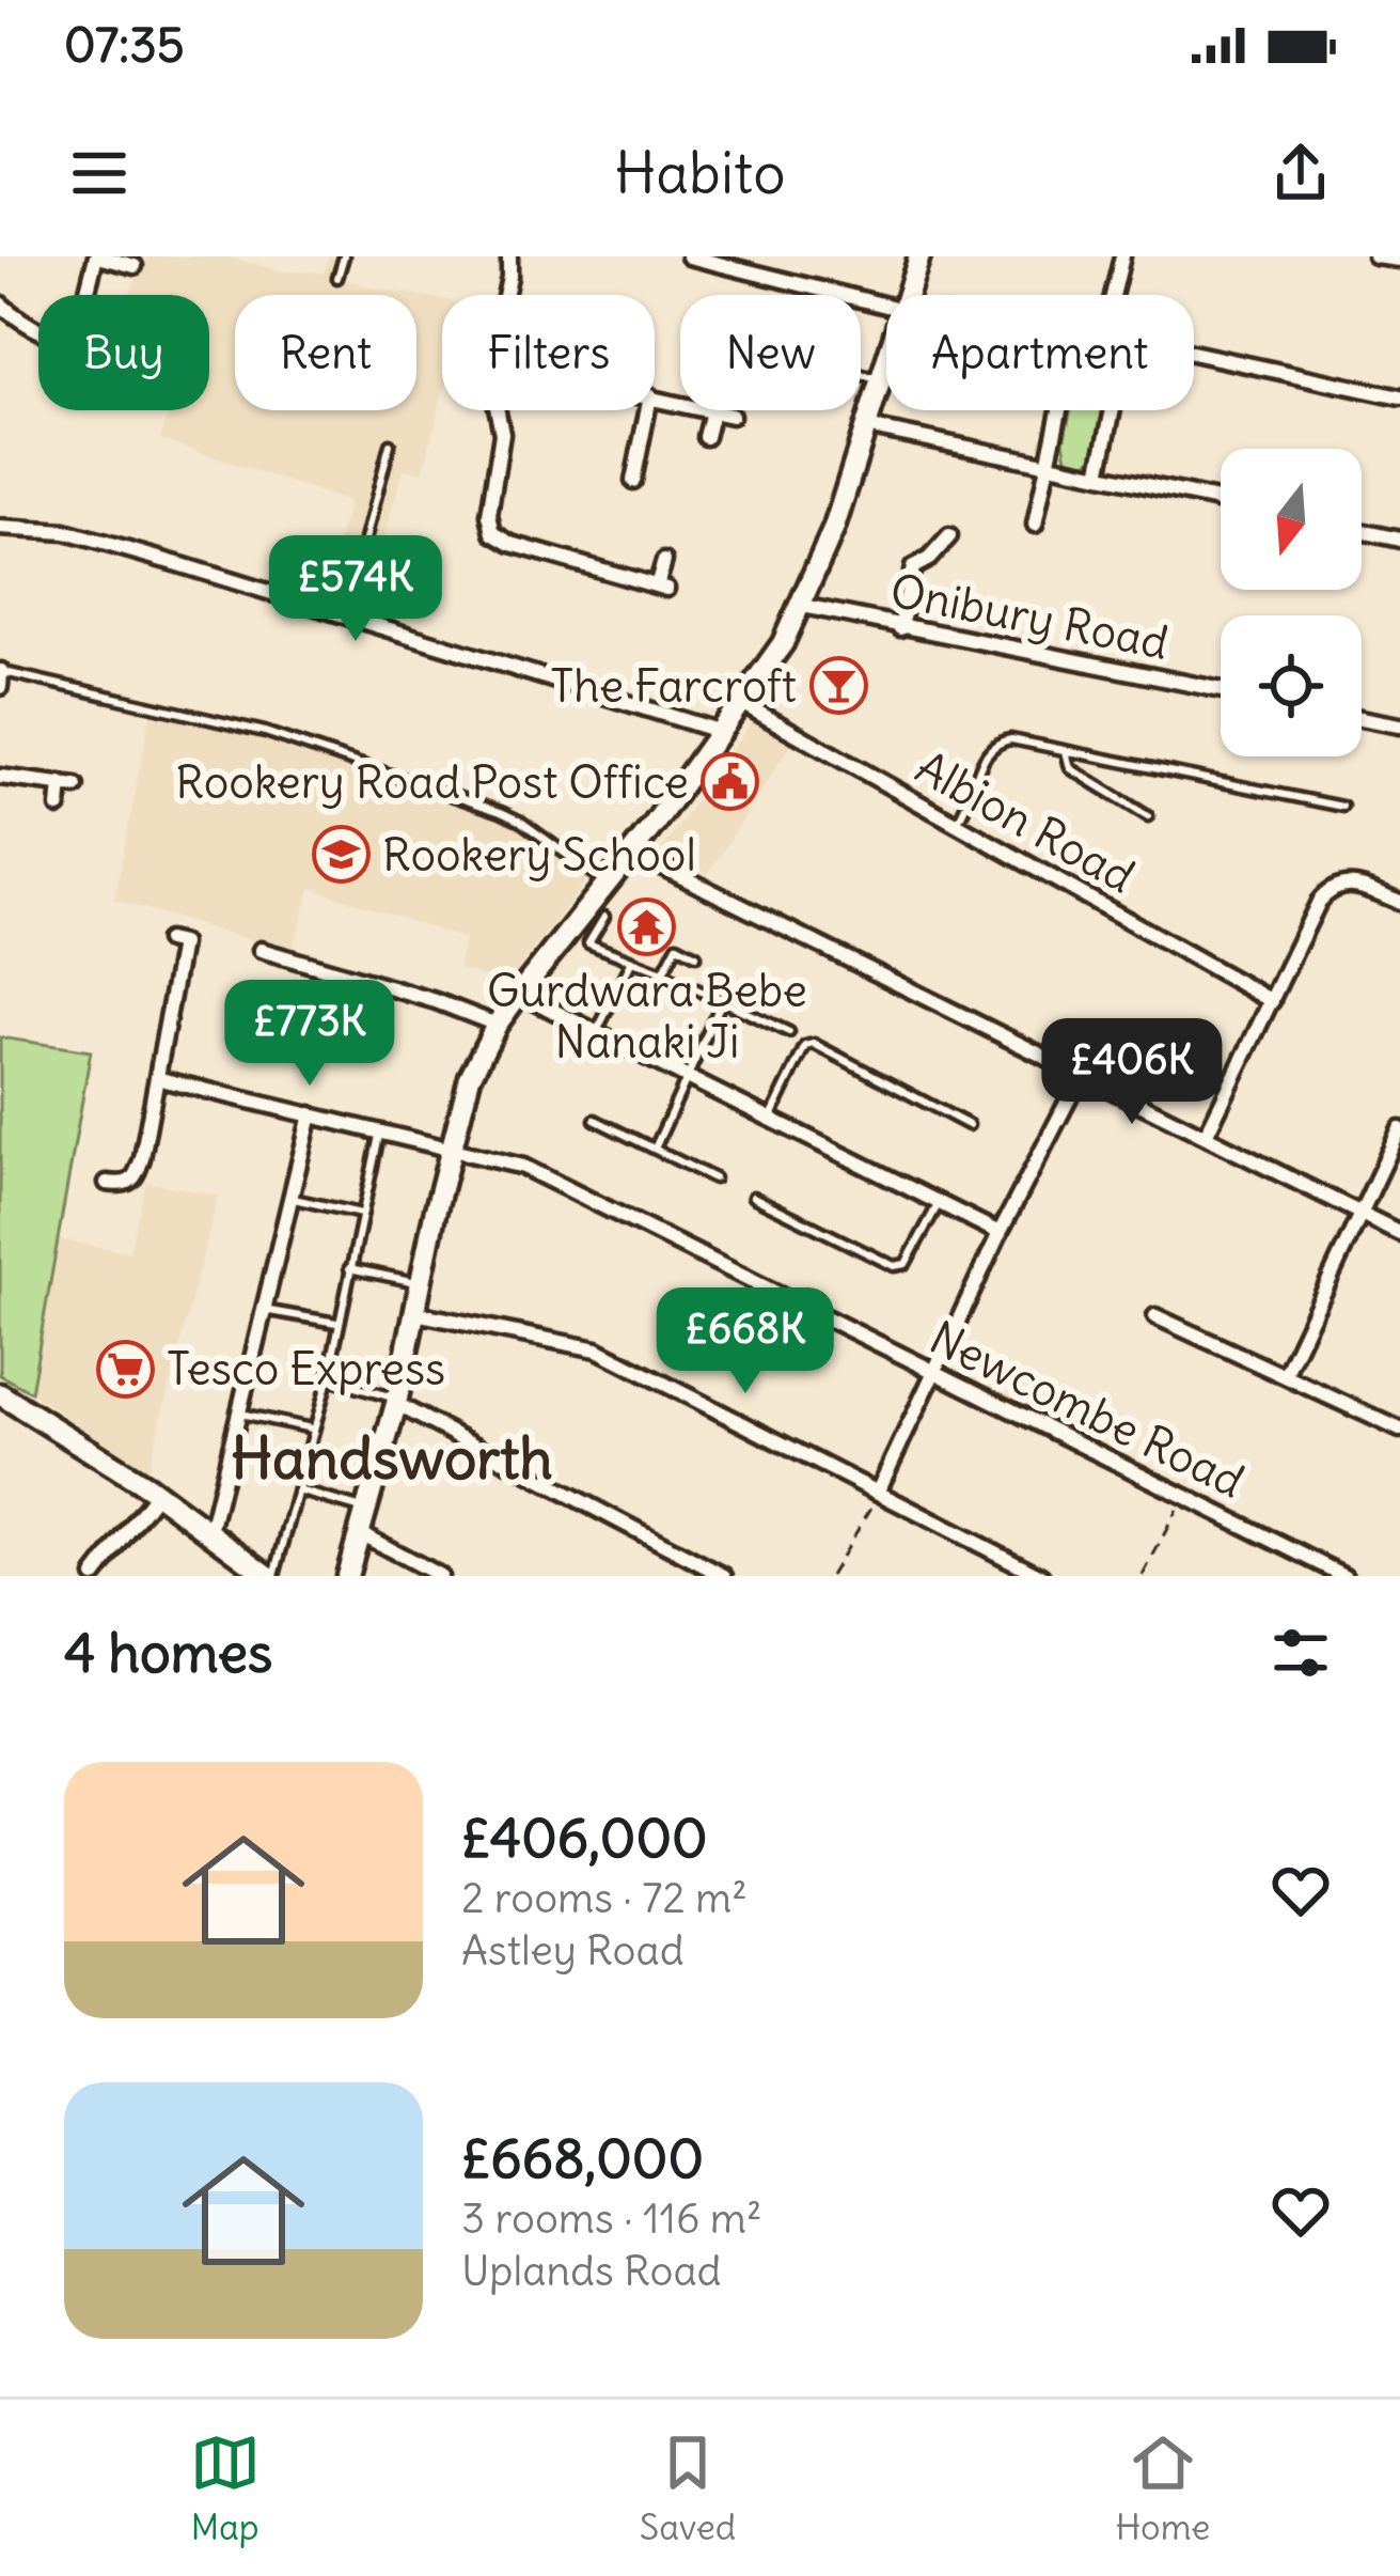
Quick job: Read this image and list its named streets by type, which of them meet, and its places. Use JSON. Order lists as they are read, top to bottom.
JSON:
{
  "streets": {
    "street": ["Onibury Road", "Albion Road", "Newcombe Road"]
  },
  "districts": ["Handsworth"],
  "places": {
    "bar": ["The Farcroft"],
    "public building": ["Rookery Road Post Office"],
    "school or university": ["Rookery School"],
    "temple": ["Gurdwara Bebe Nanaki Ji"],
    "supermarket": ["Tesco Express"]
  },
  "north": "bottom",
  "page": {
    "status": "07:35",
    "header": "Habito",
    "chip": [
      "Buy",
      "Rent",
      "Filters",
      "New",
      "Apartment"
    ],
    "price": [
      "£574K",
      "£773K",
      "£406K",
      "£668K"
    ],
    "heading": "4 homes",
    "list": [
      {
        "name": "£406,000",
        "note": "2 rooms · 72 m² · Astley Road"
      },
      {
        "name": "£668,000",
        "note": "3 rooms · 116 m² · Uplands Road"
      }
    ],
    "tabs": ["Map", "Saved", "Home"]
  }
}
